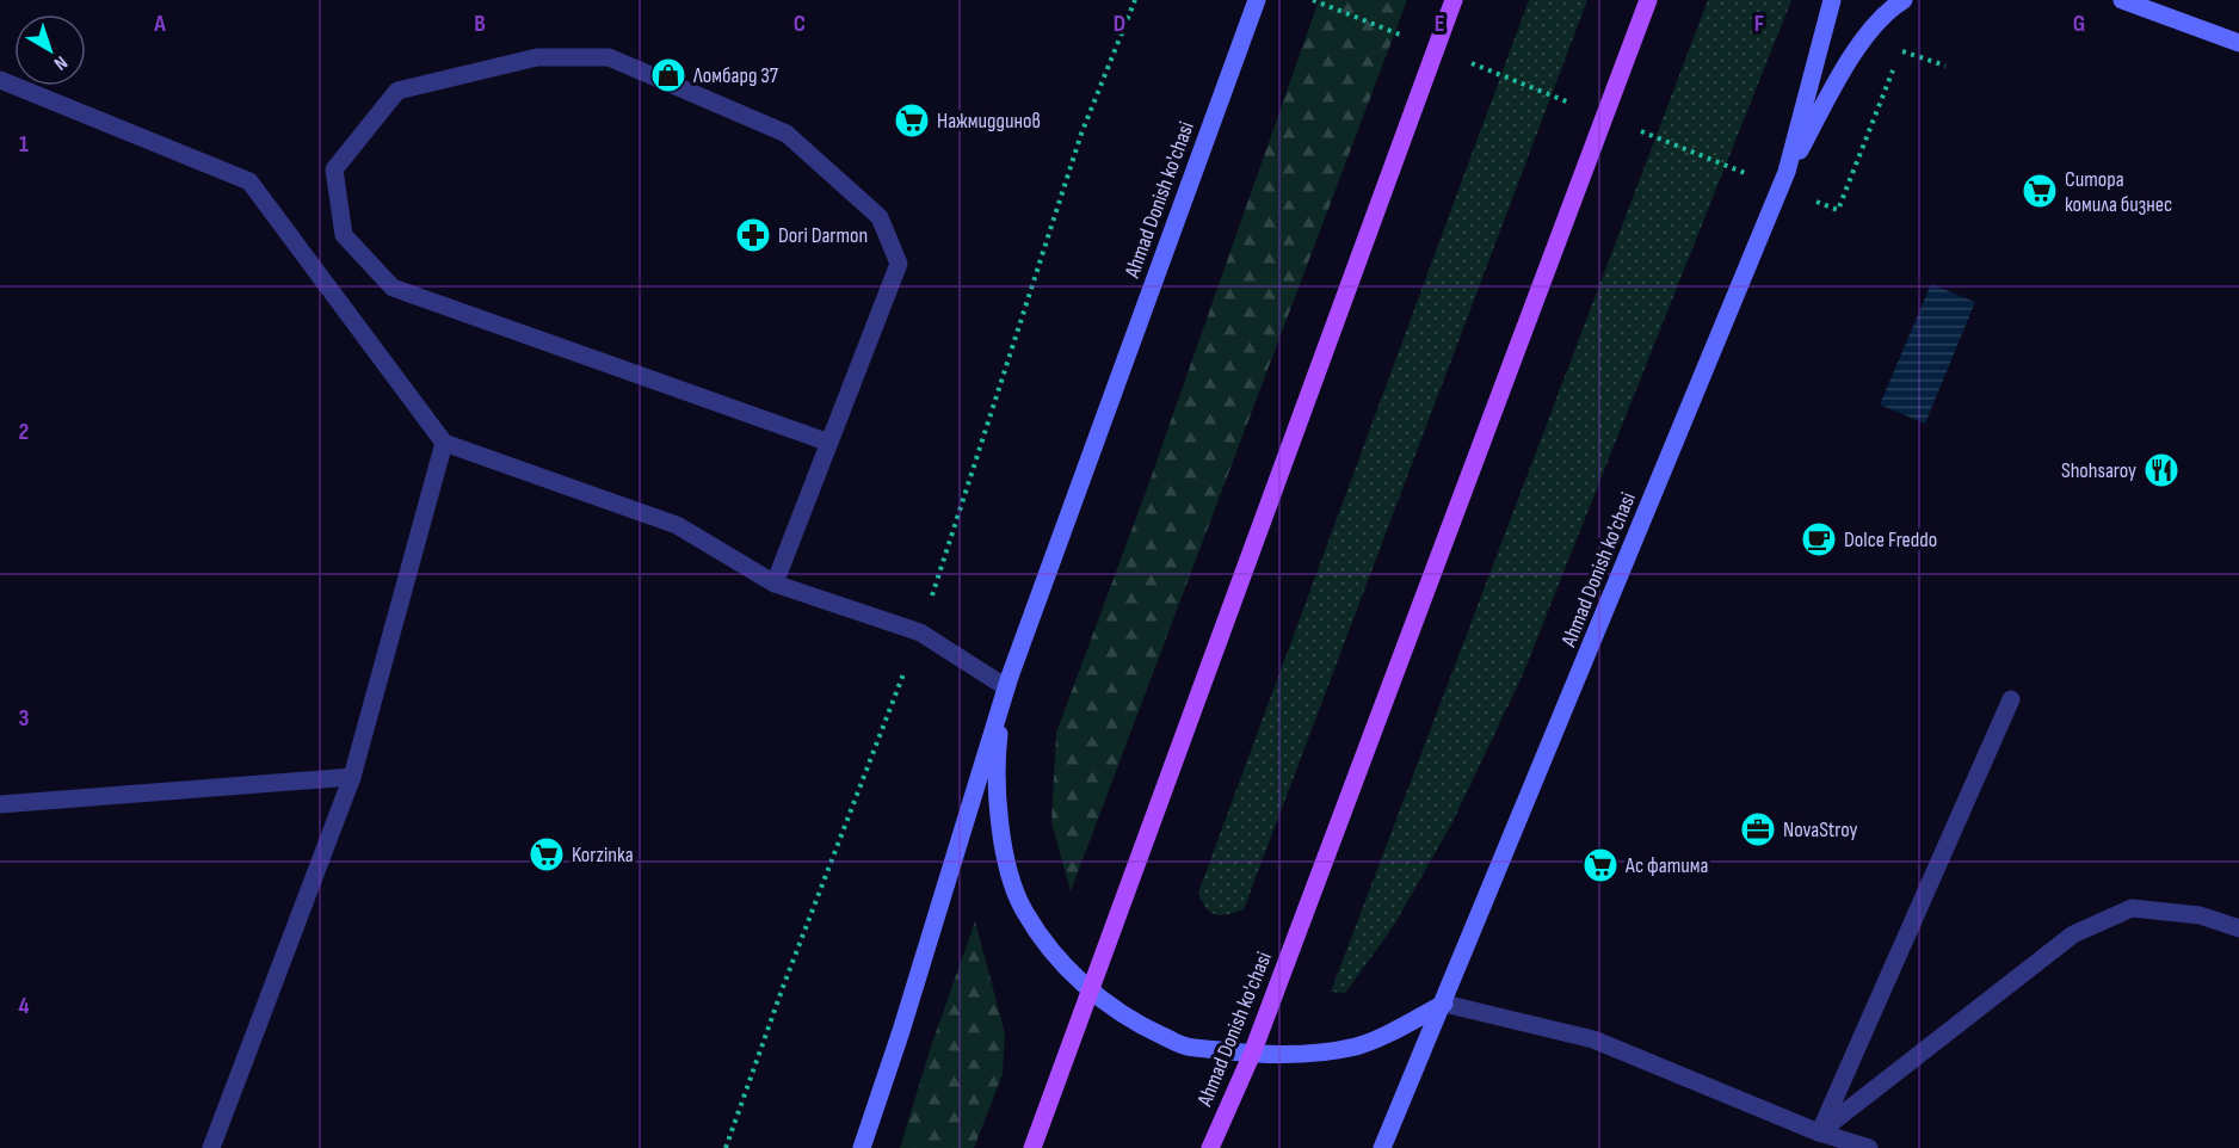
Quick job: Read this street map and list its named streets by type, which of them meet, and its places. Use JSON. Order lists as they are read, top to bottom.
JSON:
{
  "streets": {
    "main road": ["Ahmad Donish ko'chasi"]
  },
  "places": {
    "shop": ["Ломбард 37"],
    "supermarket": [
      "Нажмиддинов",
      "Ситора комила бизнес",
      "Korzinka",
      "Ас фатима"
    ],
    "pharmacy": ["Dori Darmon"],
    "restaurant": ["Shohsaroy"],
    "cafe": ["Dolce Freddo"],
    "office": ["NovaStroy"]
  },
  "north": "bottom right",
  "grid": {
    "columns": [
      "A",
      "B",
      "C",
      "D",
      "E",
      "F",
      "G"
    ],
    "rows": [
      "1",
      "2",
      "3",
      "4"
    ]
  }
}
